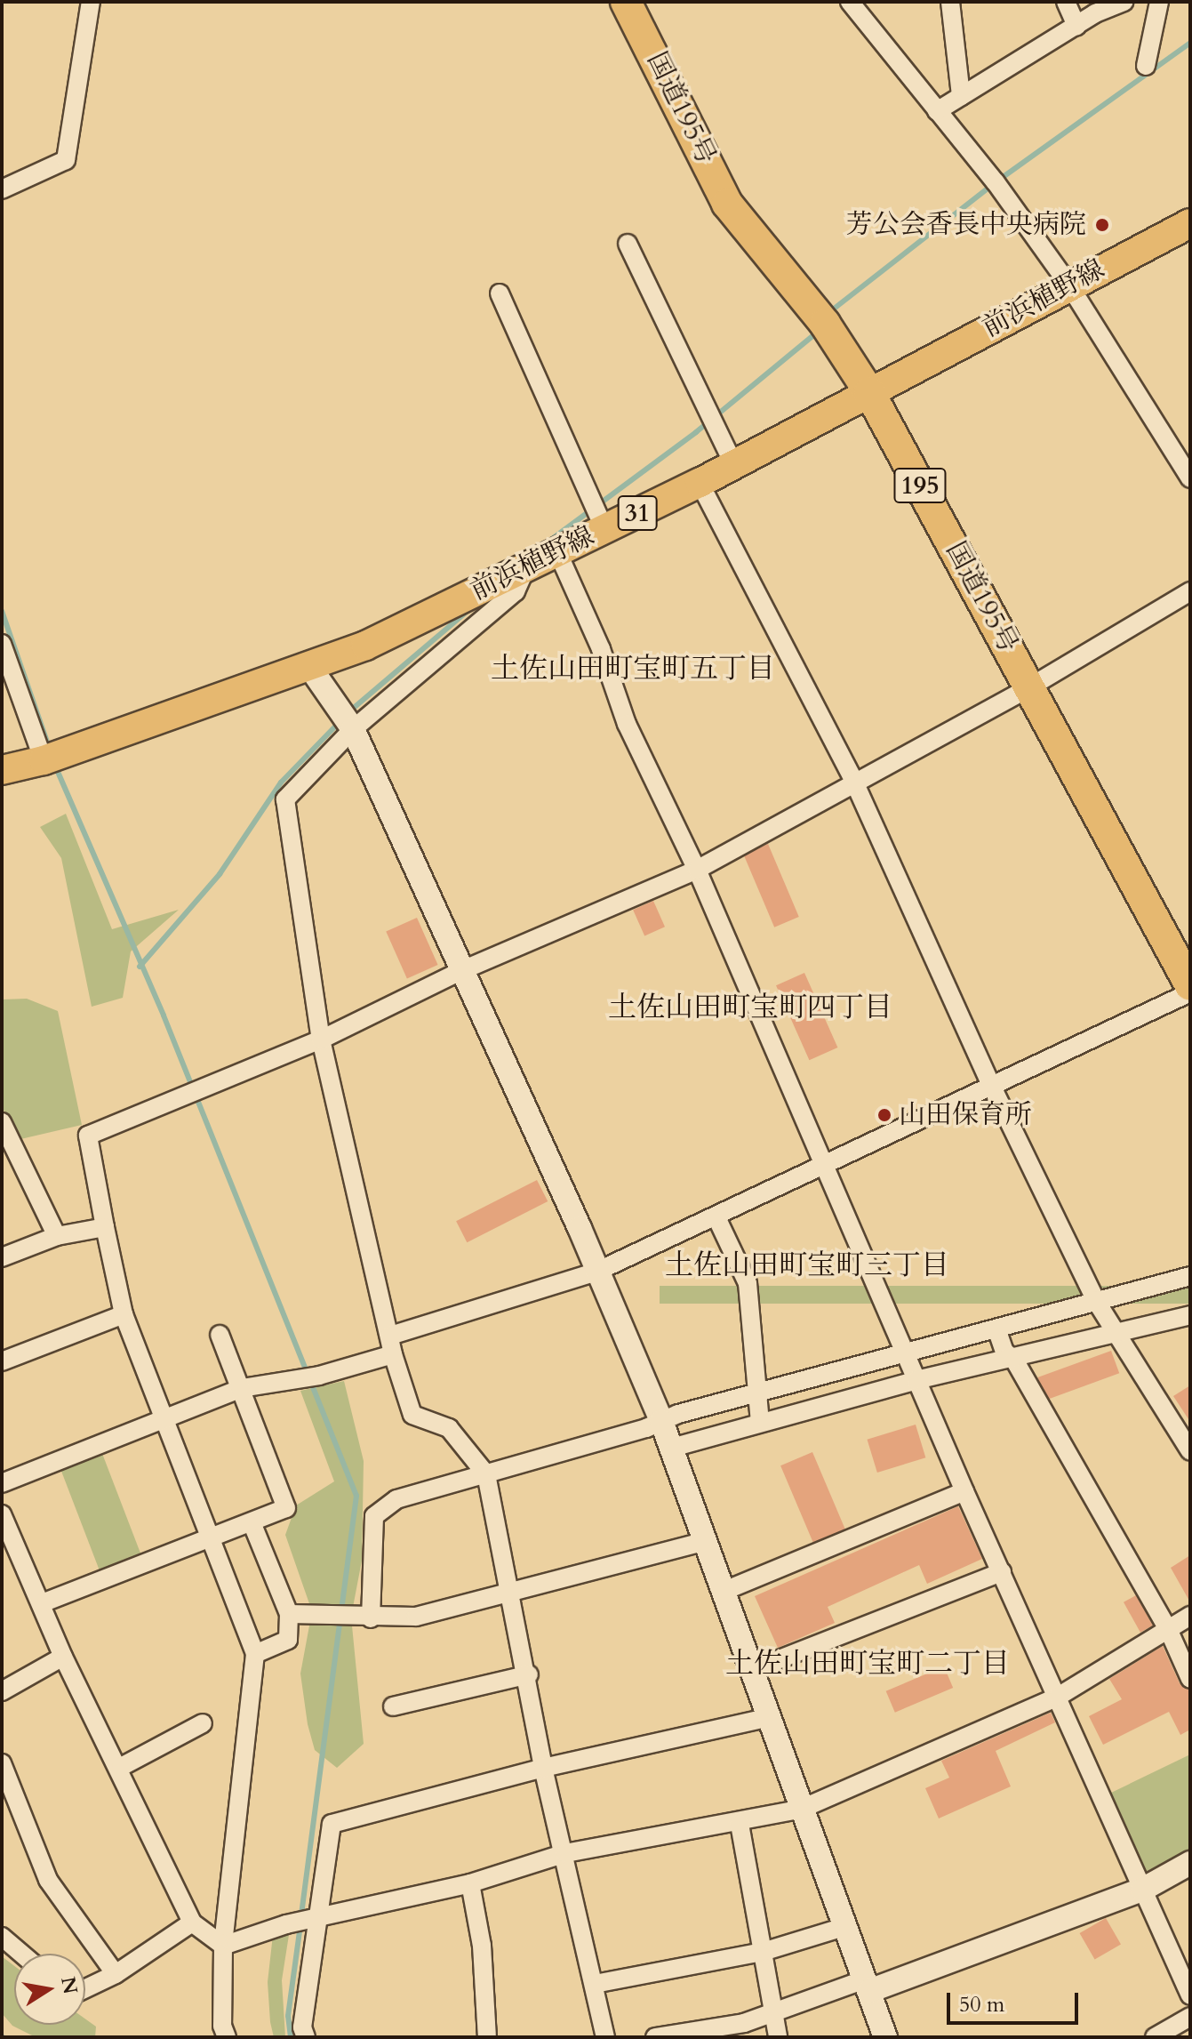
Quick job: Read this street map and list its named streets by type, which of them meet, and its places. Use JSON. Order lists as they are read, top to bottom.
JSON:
{
  "streets": {
    "highway": ["国道195号", "195"],
    "main road": ["前浜植野線", "31"]
  },
  "crossings": [
    ["国道195号", "前浜植野線"]
  ],
  "districts": [
    "土佐山田町宝町五丁目",
    "土佐山田町宝町四丁目",
    "土佐山田町宝町三丁目",
    "土佐山田町宝町二丁目"
  ],
  "places": ["芳公会香長中央病院", "山田保育所"],
  "scale_bar": "50 m",
  "north": "right"
}
